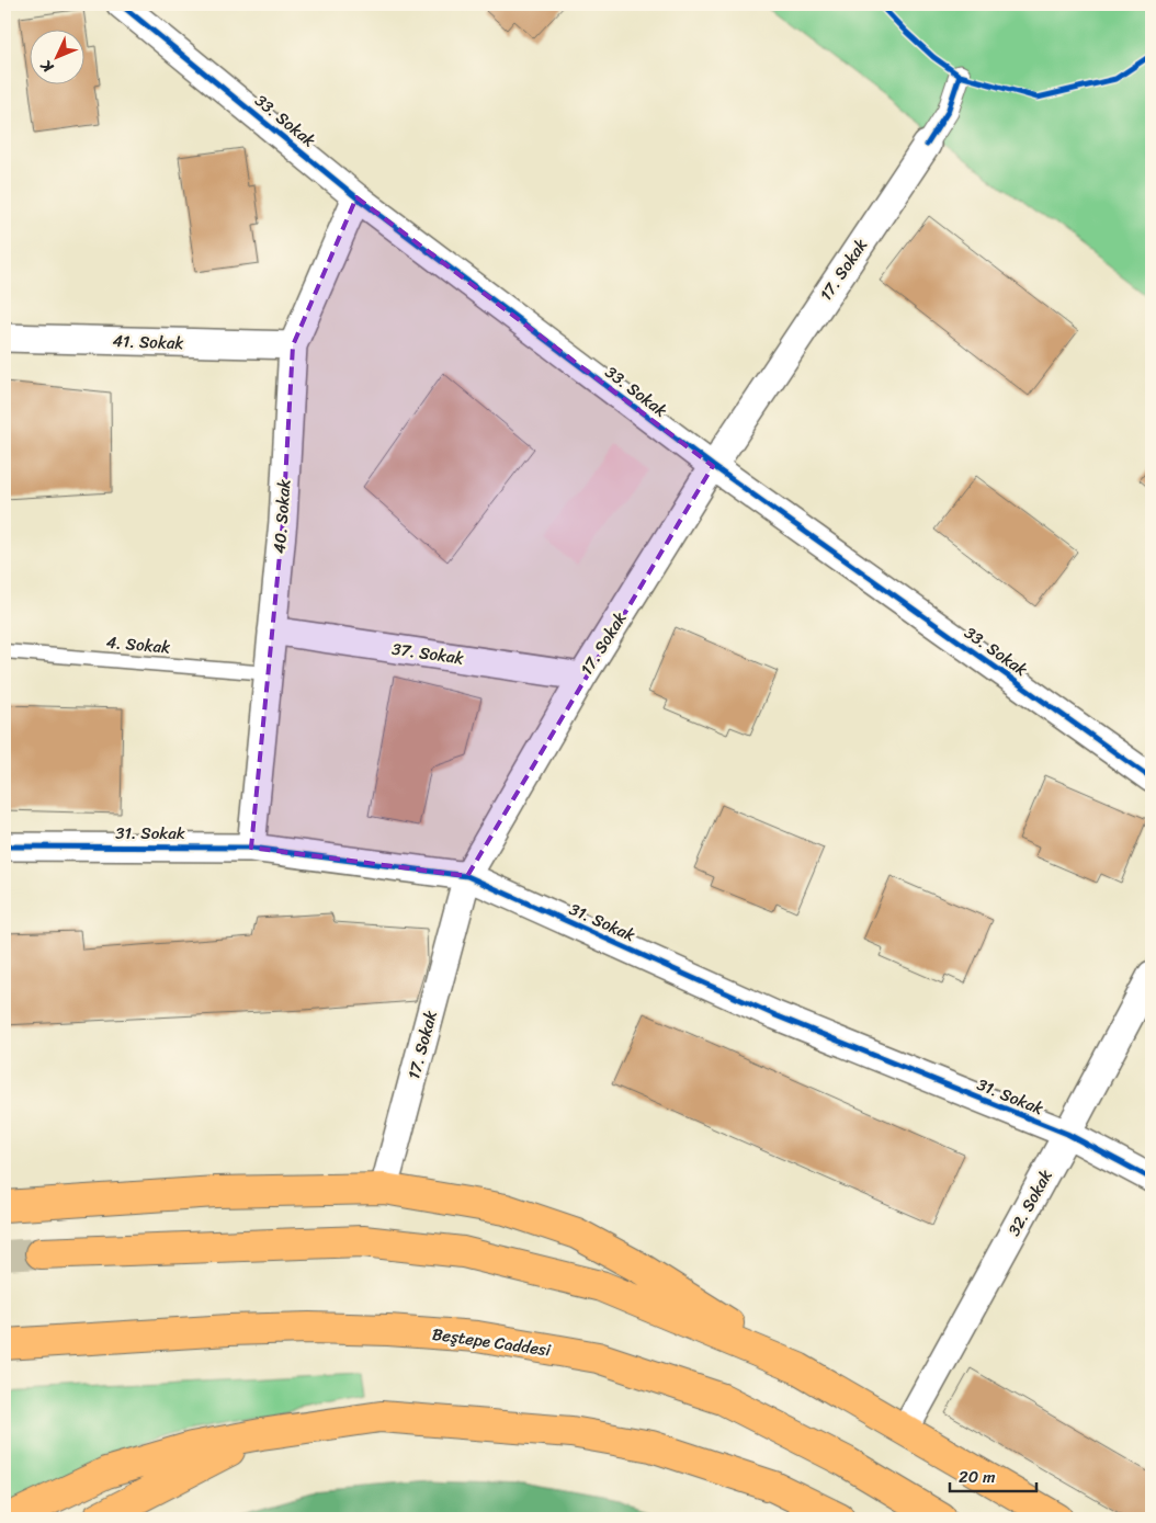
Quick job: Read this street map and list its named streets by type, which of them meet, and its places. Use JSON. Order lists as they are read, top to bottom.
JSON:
{
  "streets": {
    "main road": ["Beştepe Caddesi"],
    "street": [
      "33. Sokak",
      "17. Sokak",
      "41. Sokak",
      "40. Sokak",
      "37. Sokak",
      "31. Sokak",
      "32. Sokak"
    ],
    "lane": ["4. Sokak"]
  },
  "crossings": [
    ["33. Sokak", "17. Sokak"],
    ["33. Sokak", "40. Sokak"],
    ["17. Sokak", "37. Sokak"],
    ["17. Sokak", "31. Sokak"],
    ["41. Sokak", "40. Sokak"],
    ["40. Sokak", "4. Sokak"],
    ["40. Sokak", "37. Sokak"],
    ["40. Sokak", "31. Sokak"],
    ["31. Sokak", "32. Sokak"]
  ],
  "scale_bar": "20 m",
  "north": "bottom left"
}
